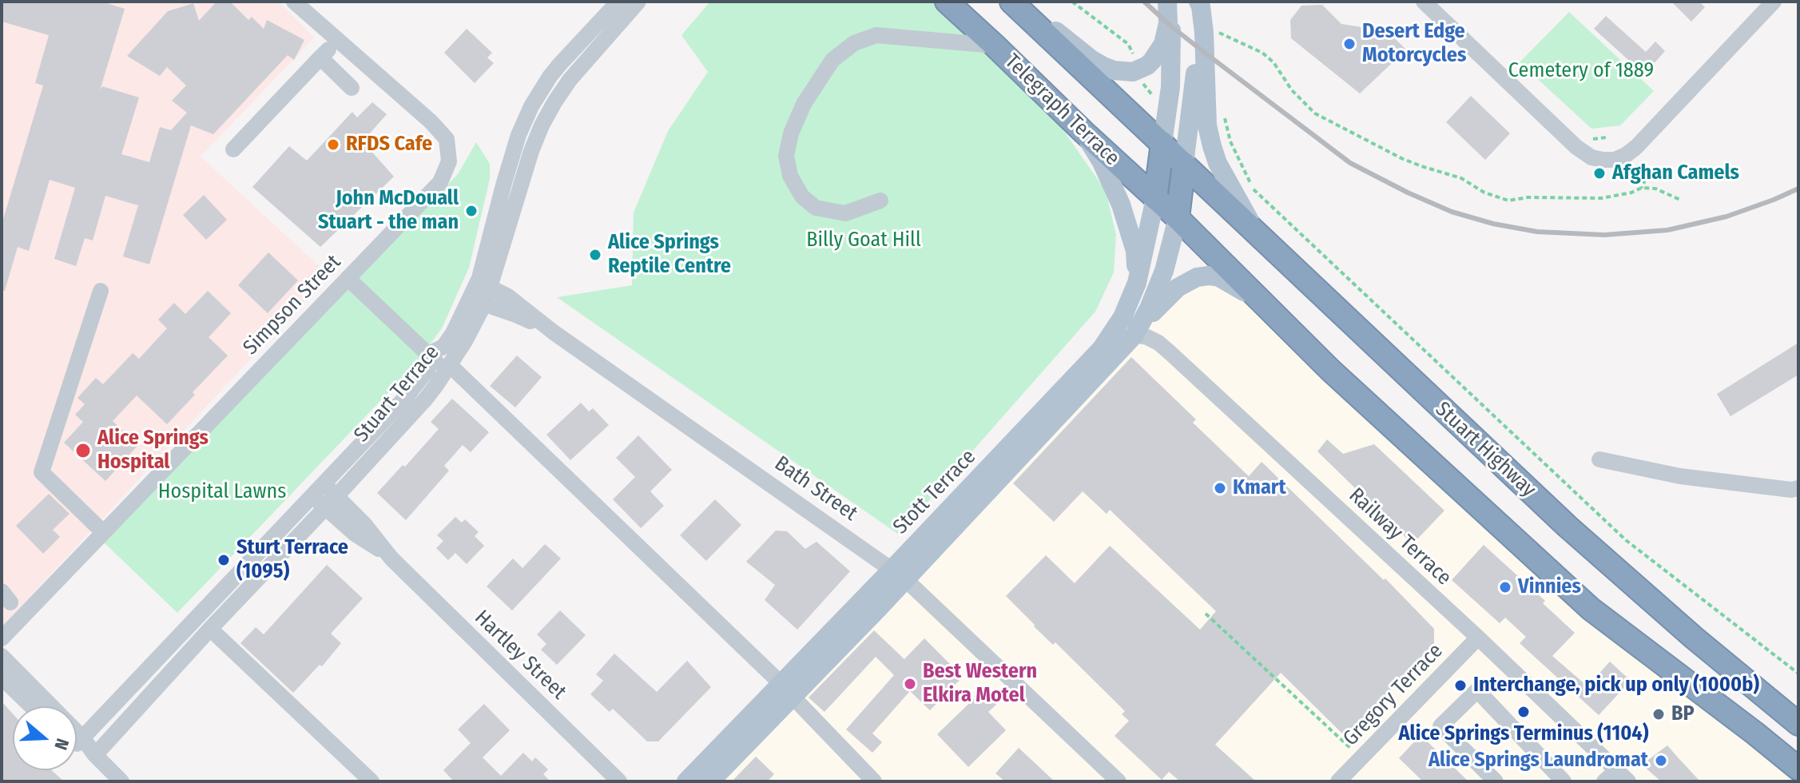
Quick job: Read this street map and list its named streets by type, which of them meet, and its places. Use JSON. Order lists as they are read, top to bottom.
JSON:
{
  "streets": {
    "highway": ["Telegraph Terrace", "Stuart Highway"],
    "main road": ["Stott Terrace"],
    "street": [
      "Simpson Street",
      "Stuart Terrace",
      "Bath Street",
      "Railway Terrace",
      "Hartley Street",
      "Gregory Terrace"
    ]
  },
  "crossings": [
    ["Telegraph Terrace", "Stott Terrace"],
    ["Stuart Terrace", "Bath Street"],
    ["Stuart Terrace", "Hartley Street"],
    ["Bath Street", "Stott Terrace"],
    ["Stott Terrace", "Railway Terrace"],
    ["Railway Terrace", "Gregory Terrace"]
  ],
  "parks": ["Cemetery of 1889", "Billy Goat Hill", "Hospital Lawns"],
  "places": [
    "Desert Edge Motorcycles",
    "RFDS Cafe",
    "Afghan Camels",
    "John McDouall Stuart - the man",
    "Alice Springs Reptile Centre",
    "Alice Springs Hospital",
    "Kmart",
    "Sturt Terrace (1095)",
    "Vinnies",
    "Best Western Elkira Motel",
    "Interchange, pick up only (1000b)",
    "Alice Springs Terminus (1104)",
    "BP",
    "Alice Springs Laundromat"
  ],
  "north": "right"
}
